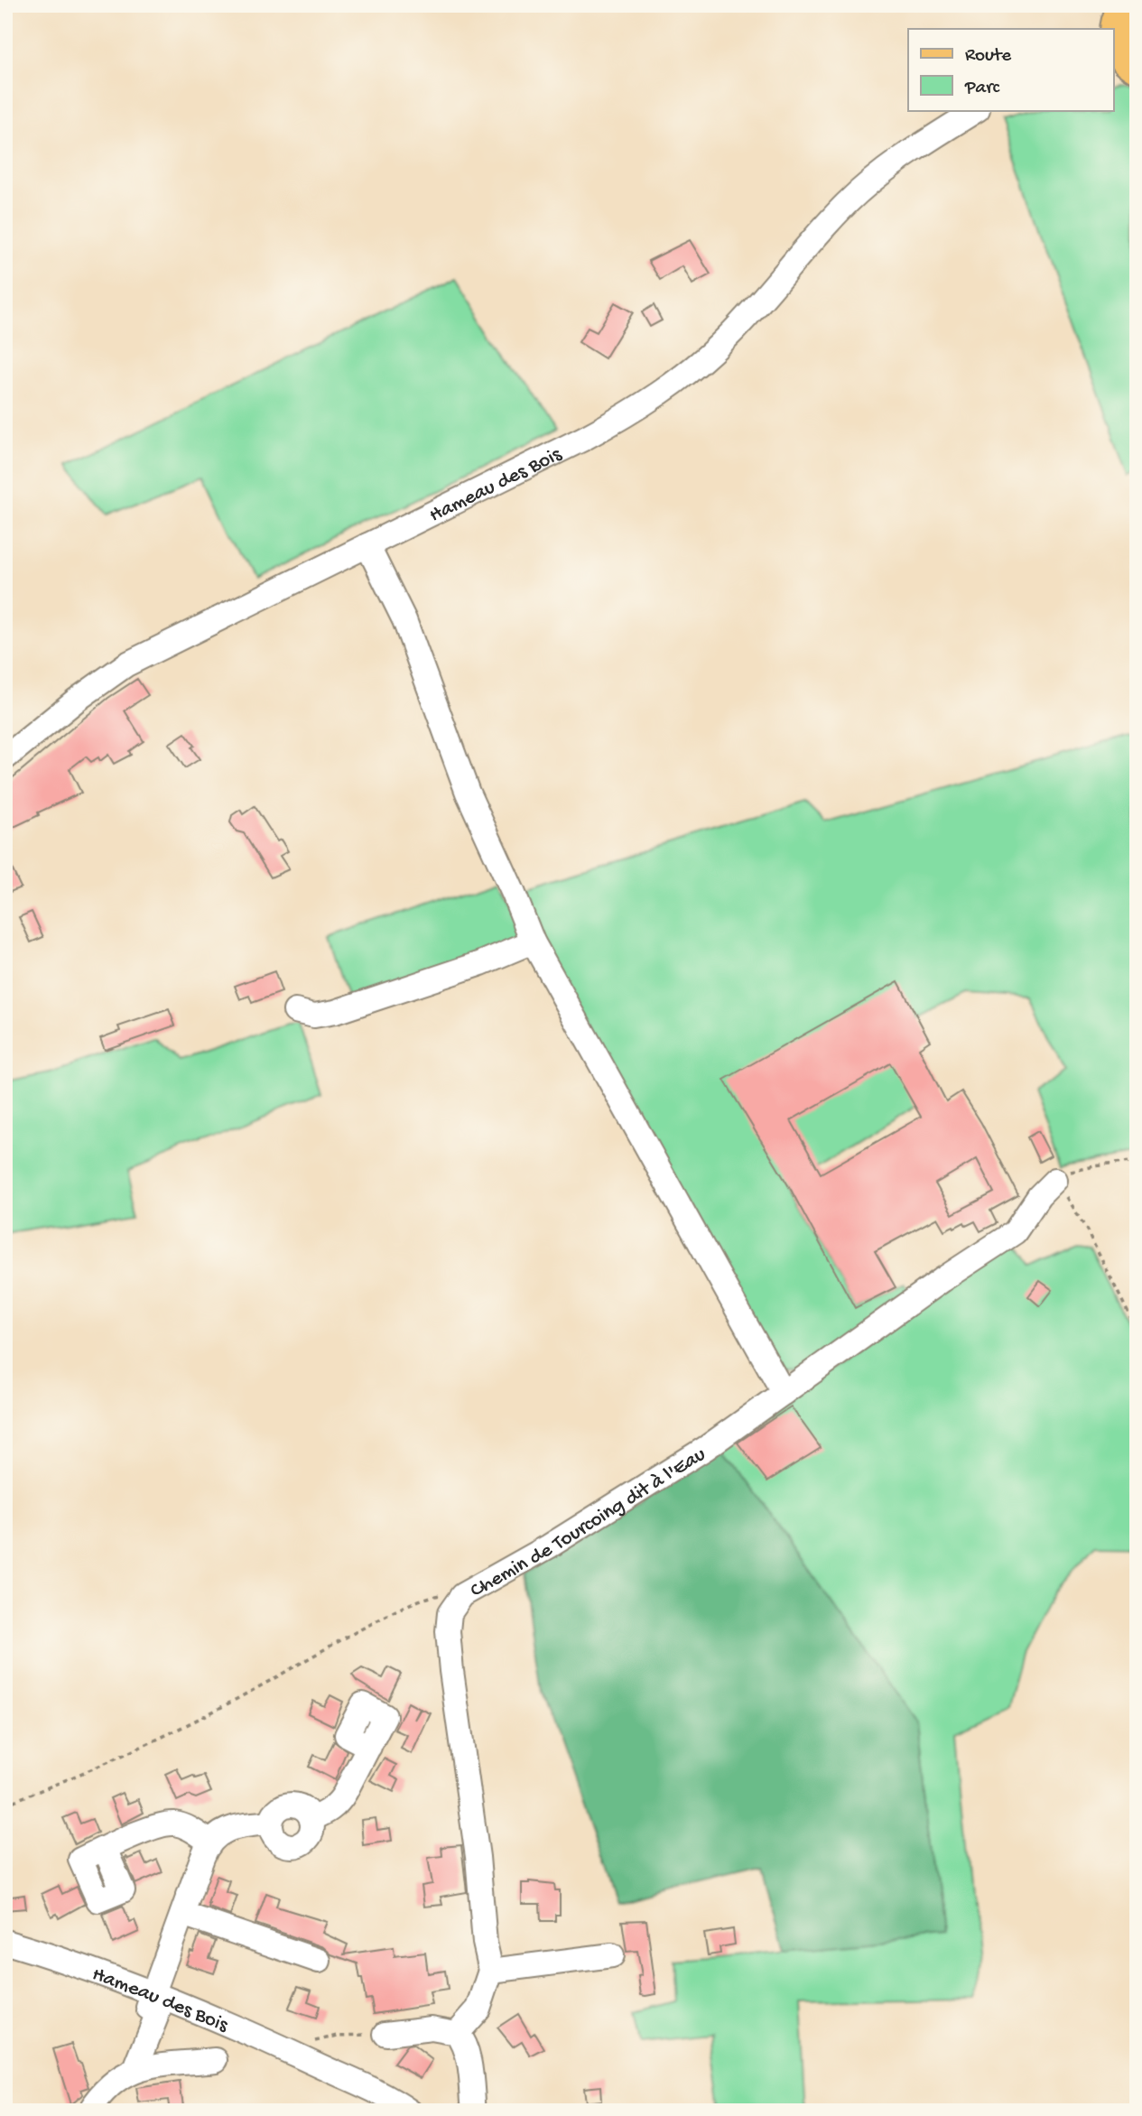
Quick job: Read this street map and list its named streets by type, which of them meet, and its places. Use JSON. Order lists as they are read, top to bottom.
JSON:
{
  "streets": {
    "street": ["Hameau des Bois", "Chemin de Tourcoing dit à l'Eau"]
  },
  "legend": ["Route", "Parc"]
}
